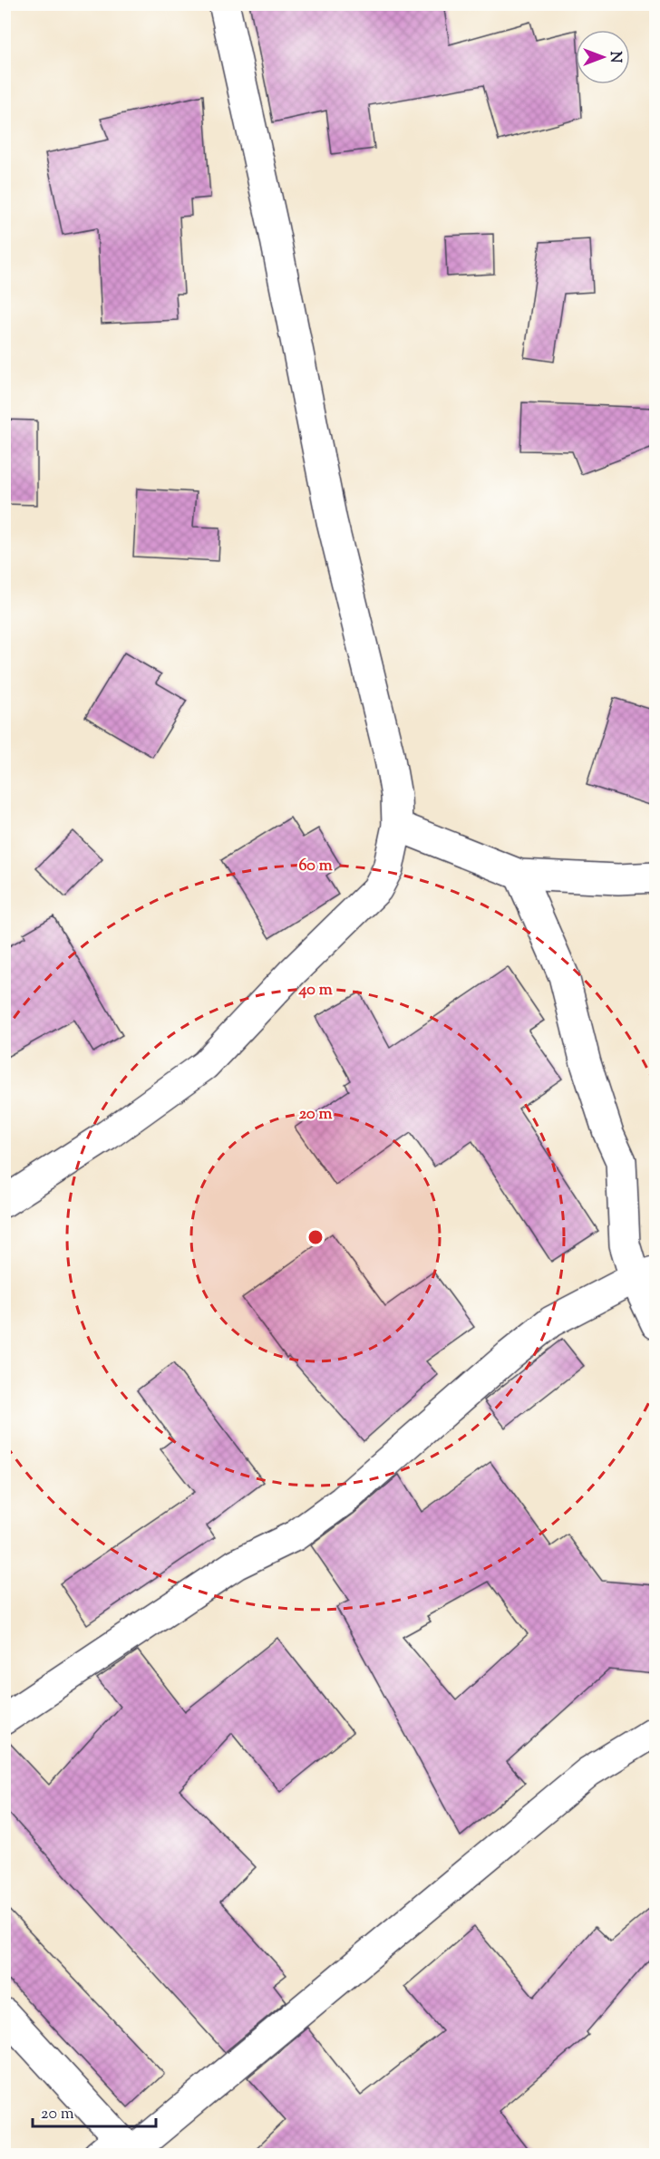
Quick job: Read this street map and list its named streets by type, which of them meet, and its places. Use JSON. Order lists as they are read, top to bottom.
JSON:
{
  "scale_bar": "20 m",
  "north": "right",
  "rings": ["60 m", "40 m", "20 m"]
}
